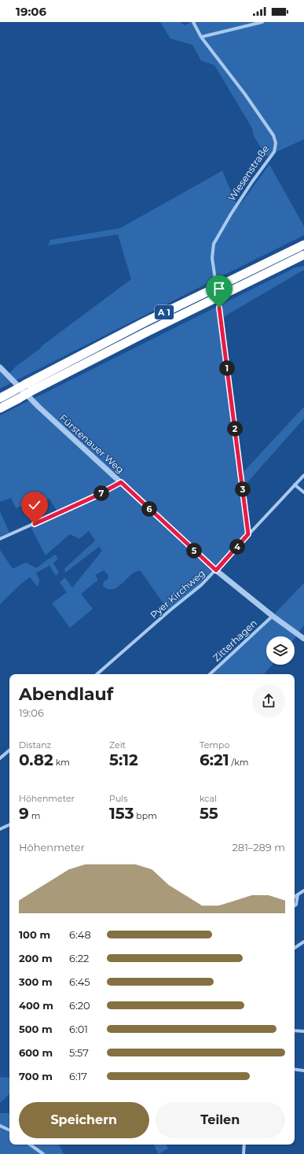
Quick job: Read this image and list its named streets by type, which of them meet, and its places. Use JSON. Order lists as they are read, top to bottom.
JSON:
{
  "streets": {
    "highway": ["A 1"],
    "street": [
      "Wiesenstraße",
      "Fürstenauer Weg",
      "Pyer Kirchweg",
      "Zitterhagen"
    ]
  },
  "crossings": [
    ["Fürstenauer Weg", "Pyer Kirchweg"],
    ["Fürstenauer Weg", "Zitterhagen"]
  ],
  "page": {
    "status": "19:06",
    "pins": [
      "1",
      "2",
      "3",
      "7",
      "6",
      "4",
      "5"
    ],
    "heading": ["Abendlauf", "19:06"],
    "stats": [
      ["Distanz", "0.82 km"],
      ["Zeit", "5:12"],
      ["Tempo", "6:21 /km"],
      ["Höhenmeter", "9 m"],
      ["Puls", "153 bpm"],
      ["kcal", "55"]
    ],
    "chart": ["Höhenmeter", "281–289 m"],
    "list": [
      {
        "name": "100 m",
        "note": "6:48"
      },
      {
        "name": "200 m",
        "note": "6:22"
      },
      {
        "name": "300 m",
        "note": "6:45"
      },
      {
        "name": "400 m",
        "note": "6:20"
      },
      {
        "name": "500 m",
        "note": "6:01"
      },
      {
        "name": "600 m",
        "note": "5:57"
      },
      {
        "name": "700 m",
        "note": "6:17"
      }
    ],
    "buttons": ["Speichern", "Teilen"]
  }
}
